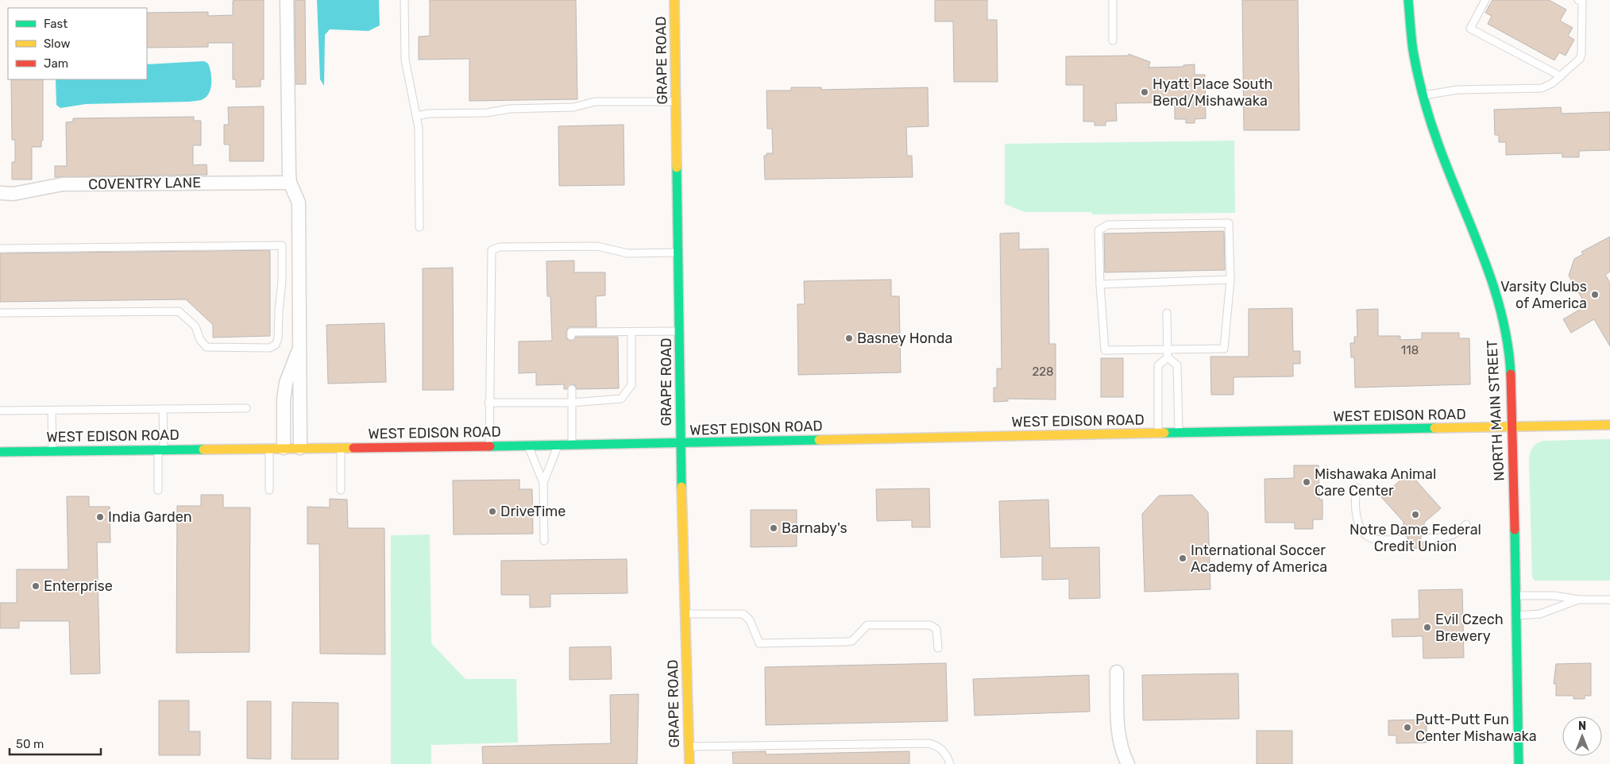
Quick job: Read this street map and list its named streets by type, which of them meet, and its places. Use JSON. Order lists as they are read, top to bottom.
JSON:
{
  "streets": {
    "main road": ["GRAPE ROAD", "NORTH MAIN STREET", "WEST EDISON ROAD"],
    "street": ["COVENTRY LANE"]
  },
  "crossings": [
    ["GRAPE ROAD", "WEST EDISON ROAD"],
    ["NORTH MAIN STREET", "WEST EDISON ROAD"]
  ],
  "places": [
    "Hyatt Place South Bend/Mishawaka",
    "Varsity Clubs of America",
    "Basney Honda",
    "Mishawaka Animal Care Center",
    "DriveTime",
    "Notre Dame Federal Credit Union",
    "India Garden",
    "Barnaby's",
    "International Soccer Academy of America",
    "Enterprise",
    "Evil Czech Brewery",
    "Putt-Putt Fun Center Mishawaka"
  ],
  "house_numbers": ["118", "228"],
  "legend": ["Fast", "Slow", "Jam"],
  "scale_bar": "50 m",
  "north": "top"
}
